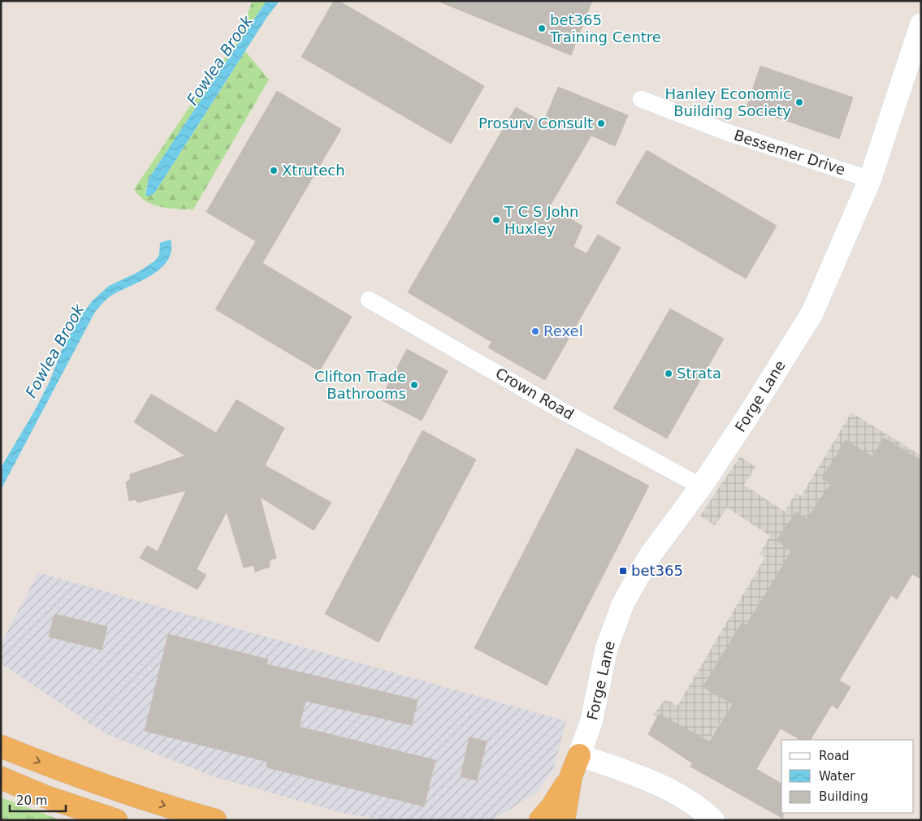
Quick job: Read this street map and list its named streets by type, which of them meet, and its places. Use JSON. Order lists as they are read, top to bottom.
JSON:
{
  "streets": {
    "street": ["Bessemer Drive", "Crown Road", "Forge Lane"]
  },
  "crossings": [
    ["Bessemer Drive", "Forge Lane"],
    ["Crown Road", "Forge Lane"]
  ],
  "water": ["Fowlea Brook"],
  "places": {
    "other": [
      "bet365 Training Centre",
      "Hanley Economic Building Society",
      "Prosurv Consult",
      "Xtrutech",
      "T C S John Huxley",
      "Rexel",
      "Strata",
      "Clifton Trade Bathrooms"
    ],
    "transit": ["bet365"]
  },
  "legend": ["Road", "Water", "Building"],
  "scale_bar": "20 m"
}
